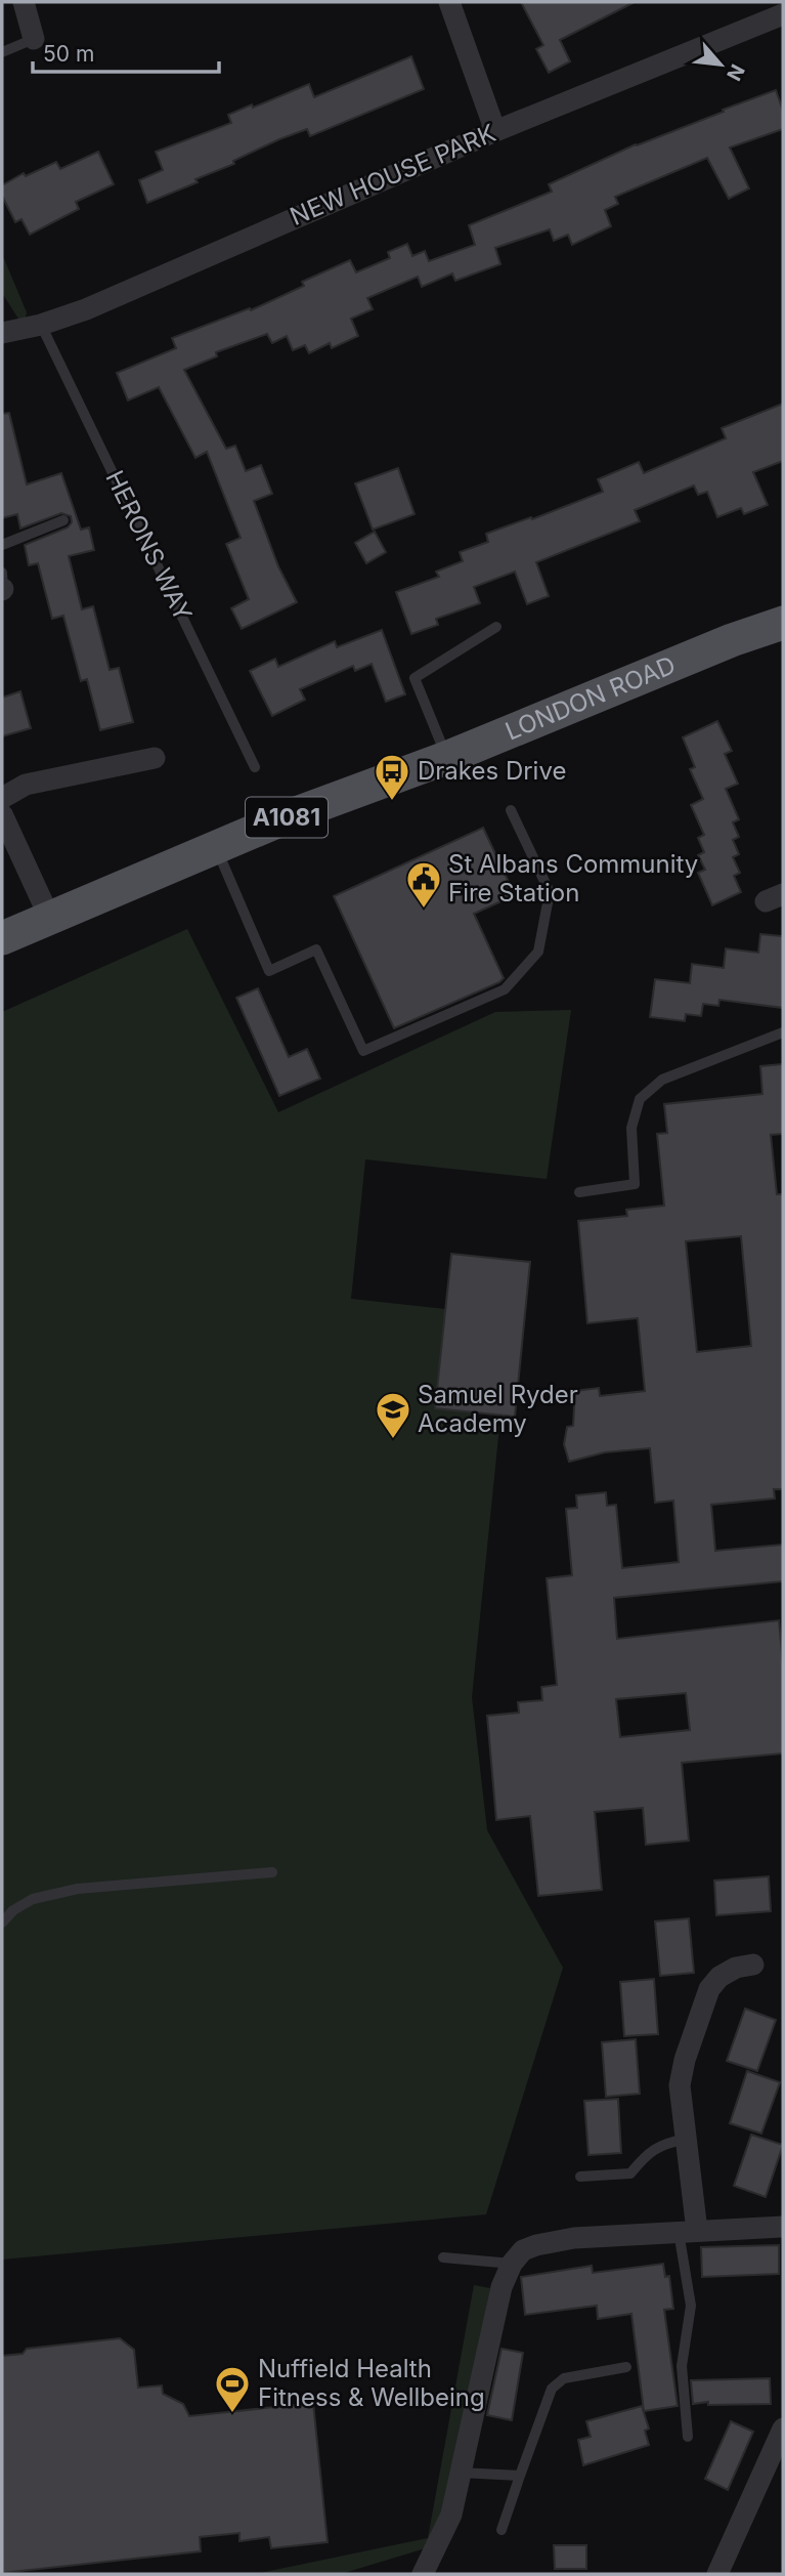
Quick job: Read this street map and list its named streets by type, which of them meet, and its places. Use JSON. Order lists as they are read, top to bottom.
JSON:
{
  "streets": {
    "main road": ["LONDON ROAD", "A1081"],
    "street": ["NEW HOUSE PARK"],
    "lane": ["HERONS WAY"]
  },
  "crossings": [
    ["NEW HOUSE PARK", "HERONS WAY"]
  ],
  "places": {
    "bus stop": ["Drakes Drive"],
    "public building": ["St Albans Community Fire Station"],
    "school or university": ["Samuel Ryder Academy"],
    "sports": ["Nuffield Health Fitness & Wellbeing"]
  },
  "scale_bar": "50 m",
  "north": "bottom right"
}
